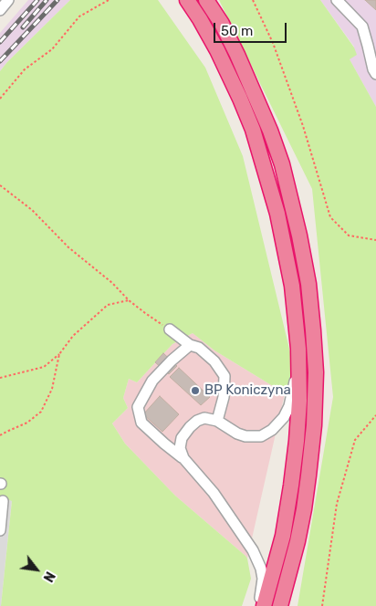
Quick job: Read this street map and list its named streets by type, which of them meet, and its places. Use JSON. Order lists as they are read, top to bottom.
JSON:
{
  "places": ["BP Koniczyna"],
  "scale_bar": "50 m",
  "north": "bottom right"
}
